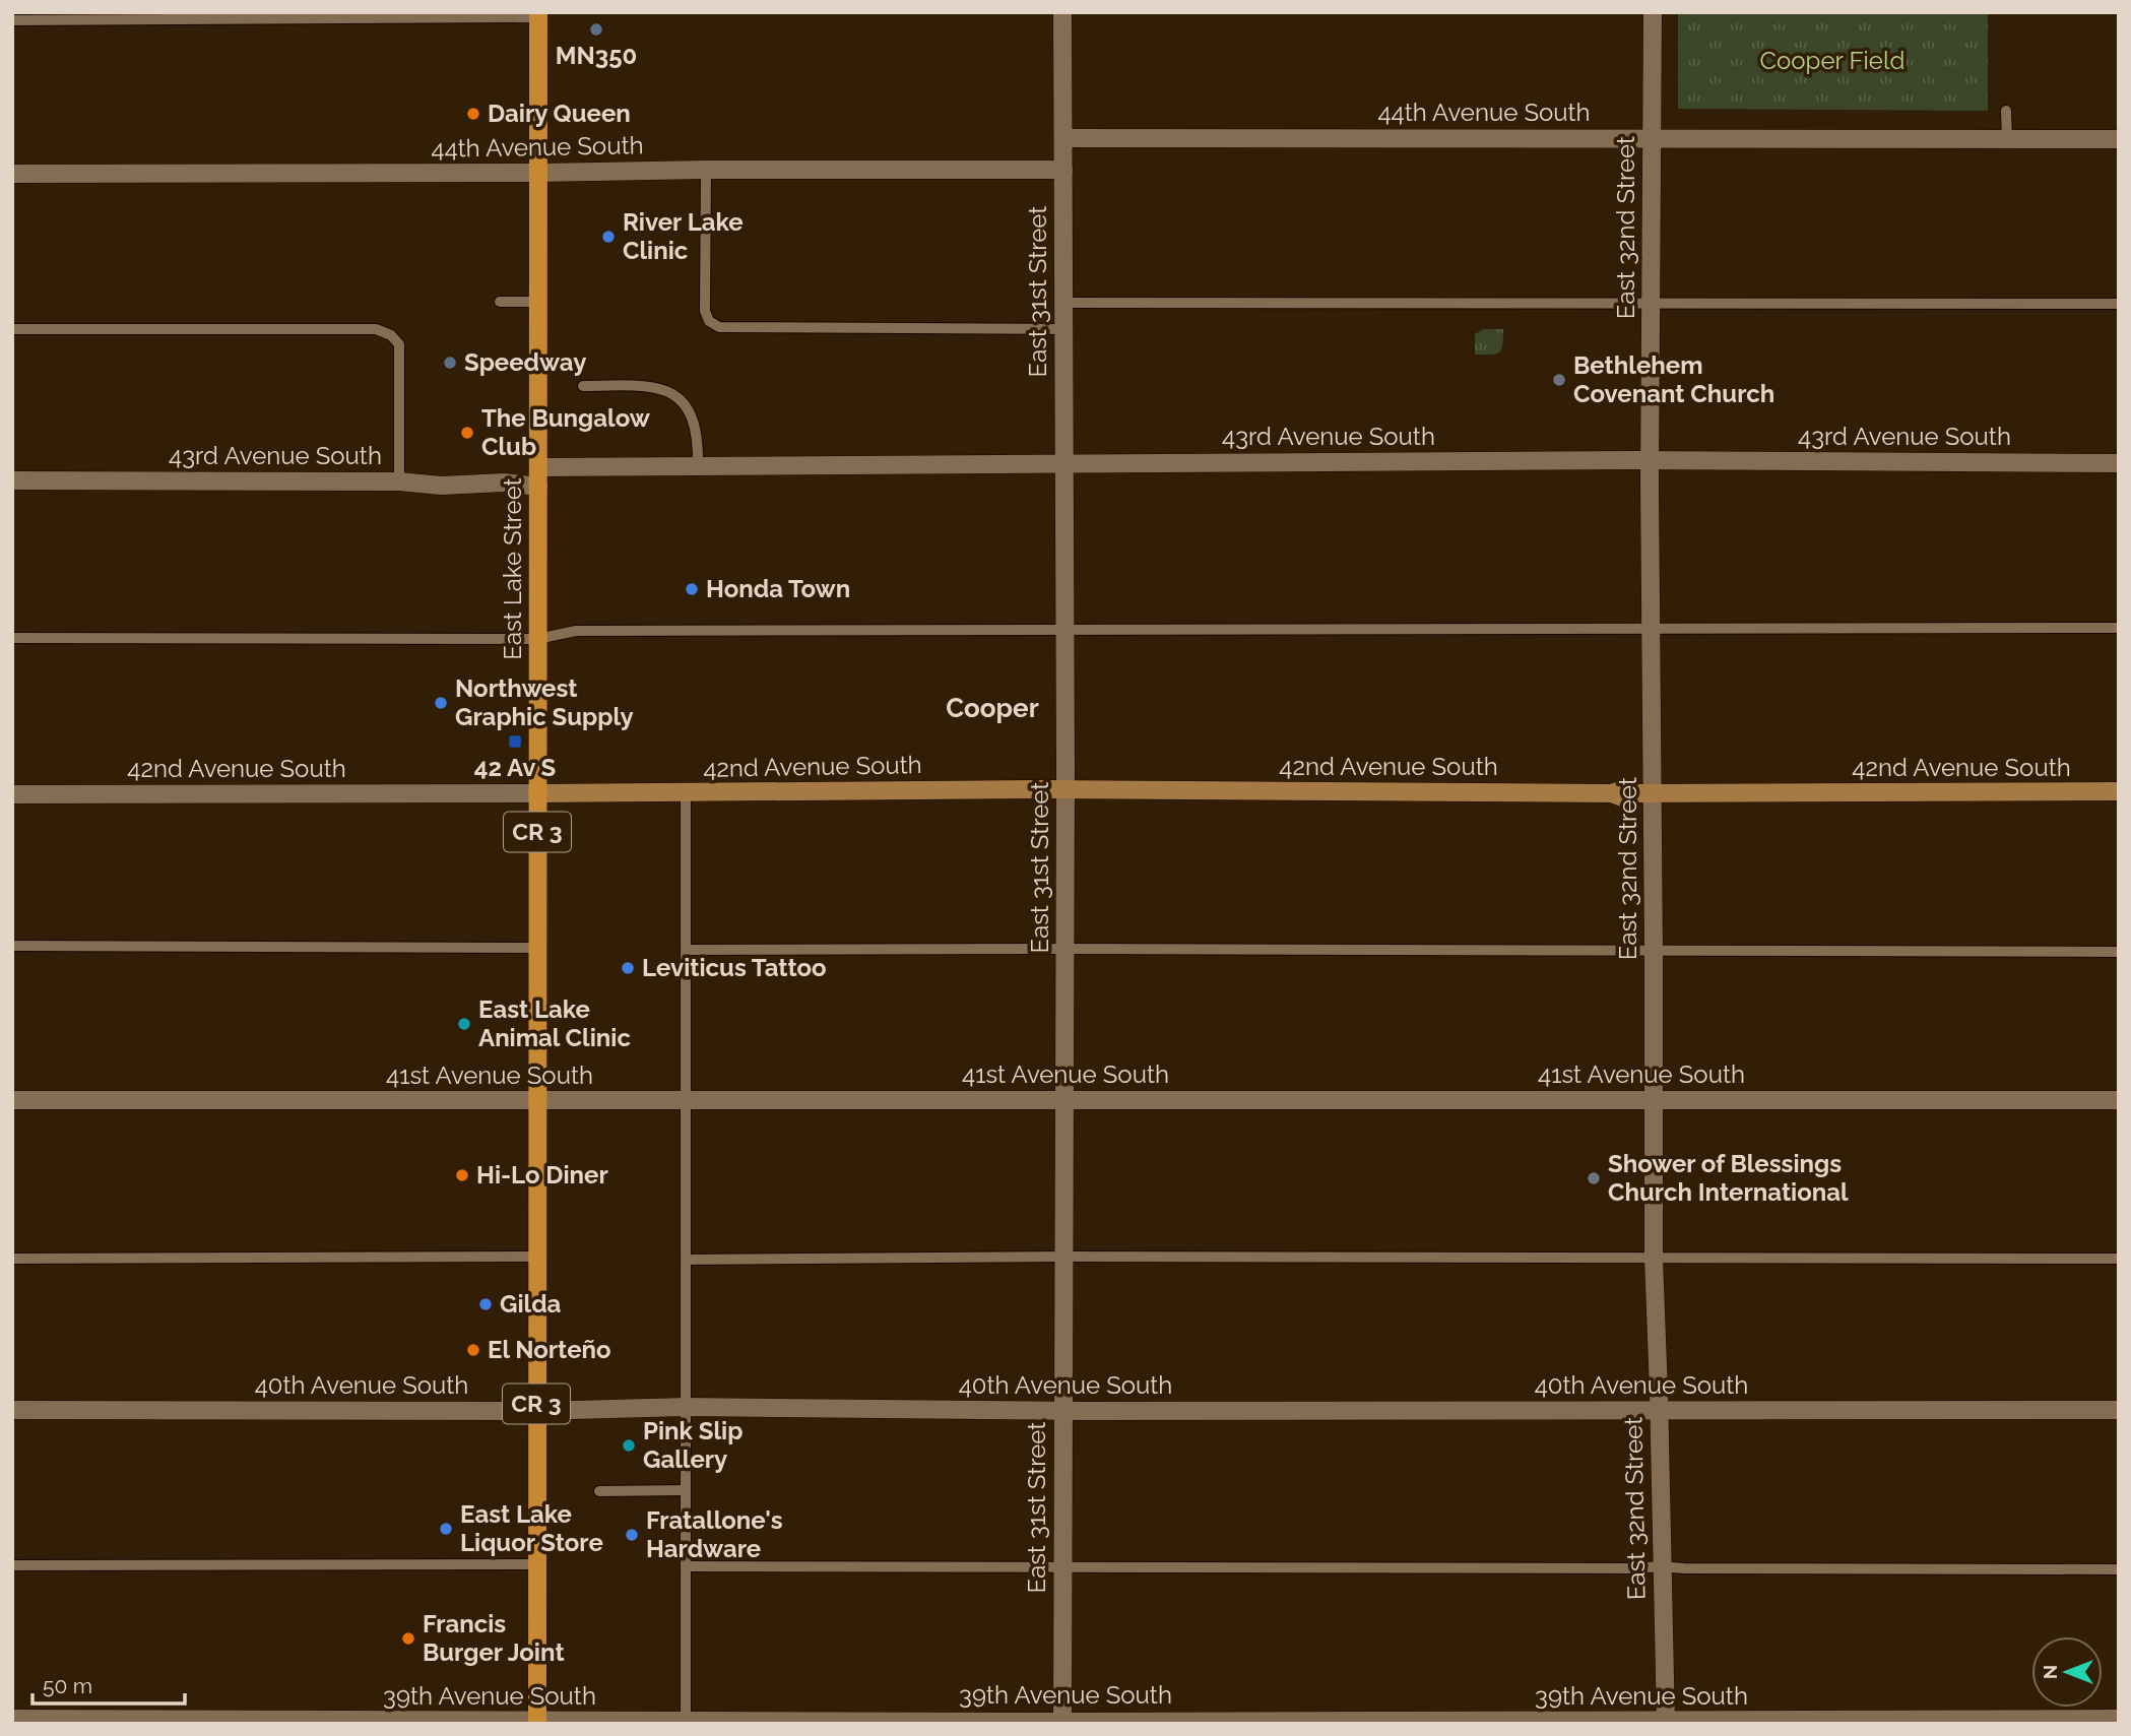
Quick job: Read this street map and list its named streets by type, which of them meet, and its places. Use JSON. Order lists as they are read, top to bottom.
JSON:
{
  "streets": {
    "main road": ["East Lake Street", "CR 3"],
    "street": [
      "44th Avenue South",
      "East 32nd Street",
      "East 31st Street",
      "43rd Avenue South",
      "42nd Avenue South",
      "41st Avenue South",
      "40th Avenue South",
      "39th Avenue South"
    ]
  },
  "crossings": [
    ["44th Avenue South", "East 32nd Street"],
    ["44th Avenue South", "East 31st Street"],
    ["44th Avenue South", "East Lake Street"],
    ["East 32nd Street", "43rd Avenue South"],
    ["East 32nd Street", "42nd Avenue South"],
    ["East 32nd Street", "41st Avenue South"],
    ["East 32nd Street", "40th Avenue South"],
    ["East 32nd Street", "39th Avenue South"],
    ["East 31st Street", "43rd Avenue South"],
    ["East 31st Street", "42nd Avenue South"],
    ["East 31st Street", "41st Avenue South"],
    ["East 31st Street", "40th Avenue South"],
    ["East 31st Street", "39th Avenue South"],
    ["43rd Avenue South", "East Lake Street"],
    ["East Lake Street", "42nd Avenue South"],
    ["East Lake Street", "41st Avenue South"],
    ["East Lake Street", "40th Avenue South"],
    ["East Lake Street", "39th Avenue South"]
  ],
  "districts": ["Cooper"],
  "parks": ["Cooper Field"],
  "places": {
    "other": [
      "MN350",
      "Dairy Queen",
      "River Lake Clinic",
      "Speedway",
      "Bethlehem Covenant Church",
      "The Bungalow Club",
      "Honda Town",
      "Northwest Graphic Supply",
      "Leviticus Tattoo",
      "East Lake Animal Clinic",
      "Hi-Lo Diner",
      "Shower of Blessings Church International",
      "Gilda",
      "El Norteño",
      "Pink Slip Gallery",
      "East Lake Liquor Store",
      "Fratallone's Hardware",
      "Francis Burger Joint"
    ],
    "transit": ["42 Av S"]
  },
  "scale_bar": "50 m",
  "north": "left"
}
